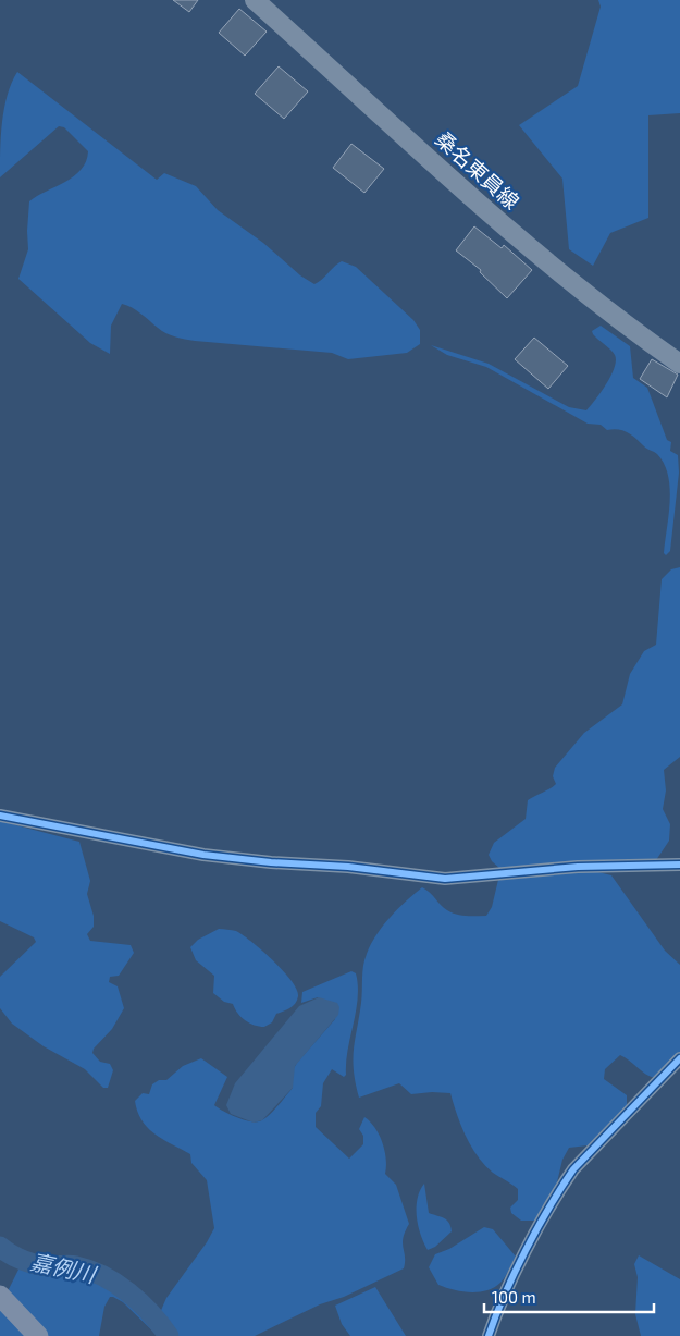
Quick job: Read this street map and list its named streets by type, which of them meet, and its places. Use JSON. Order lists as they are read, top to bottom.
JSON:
{
  "streets": {
    "main road": ["桑名東員線"]
  },
  "water": ["嘉例川"],
  "scale_bar": "100 m"
}
